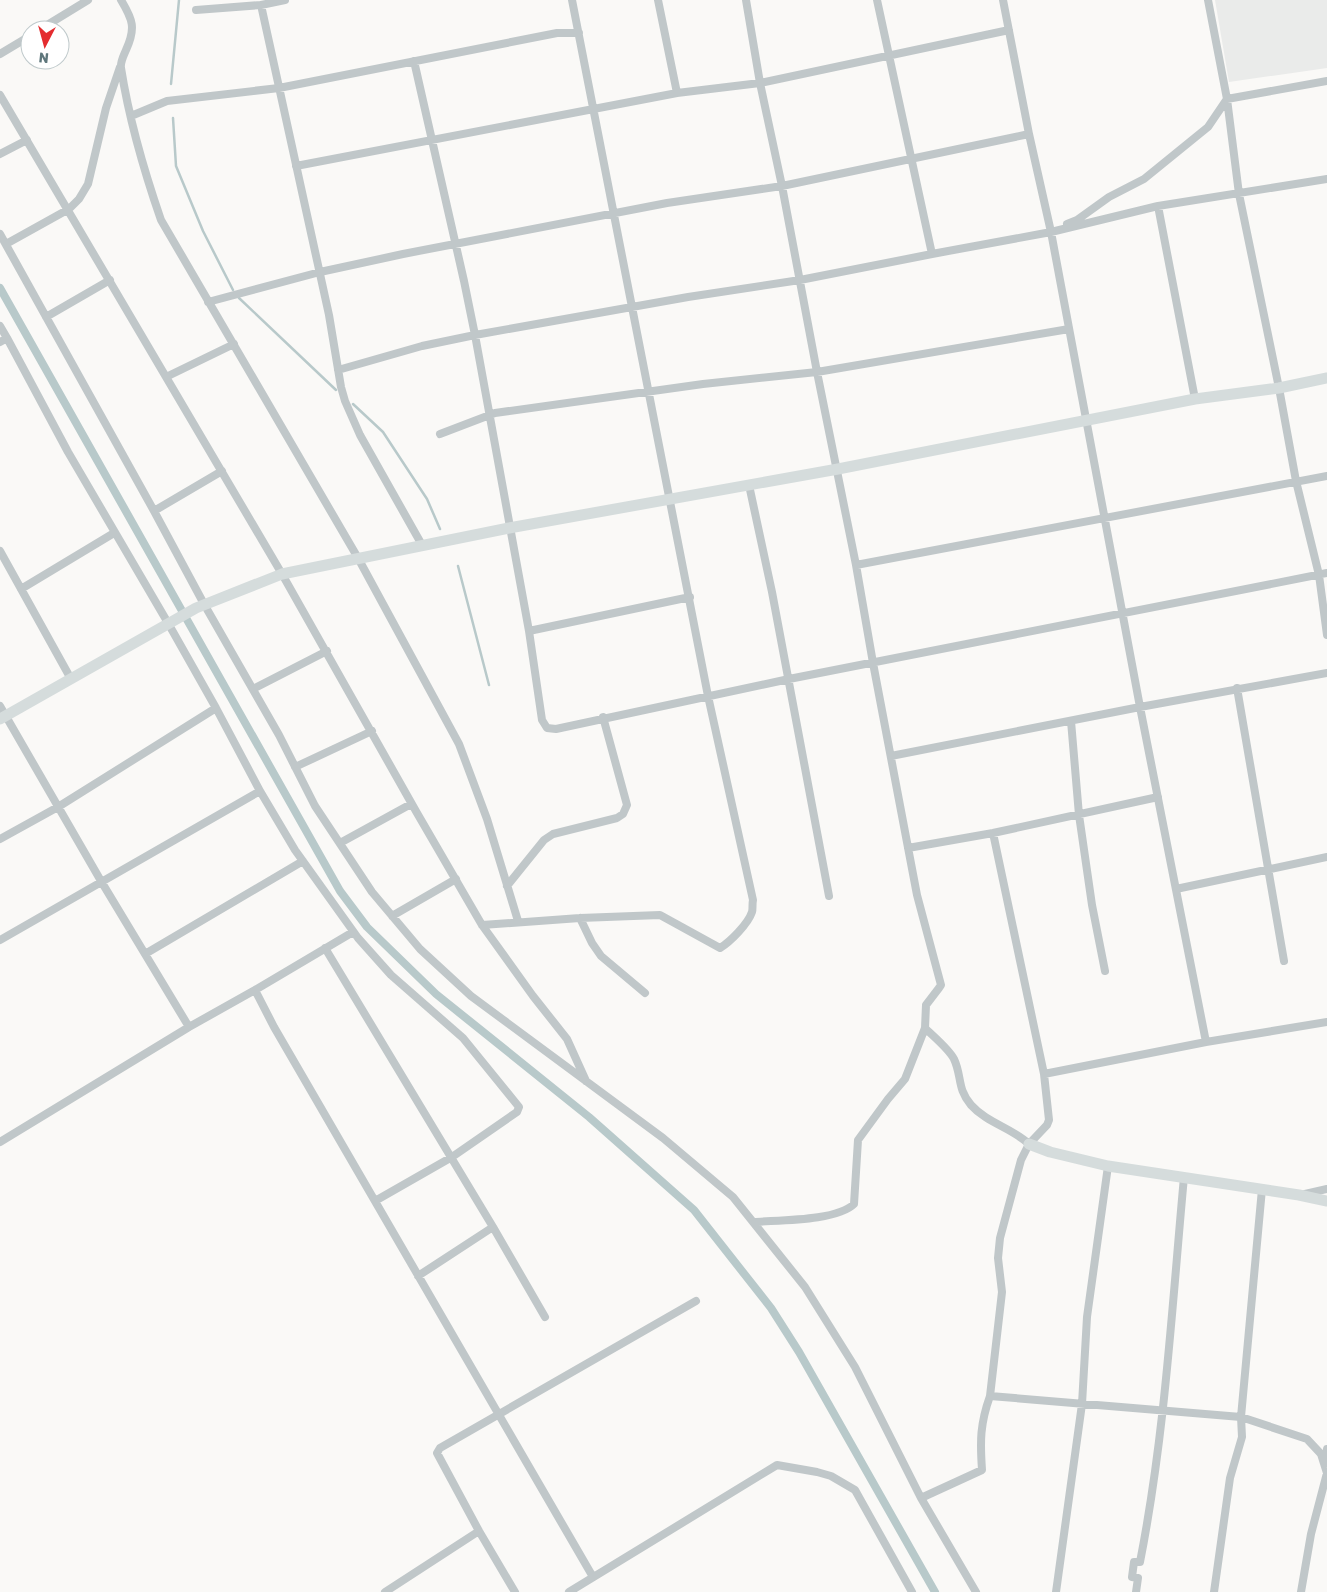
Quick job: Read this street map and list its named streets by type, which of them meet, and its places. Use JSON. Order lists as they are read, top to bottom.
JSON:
{
  "north": "bottom"
}
